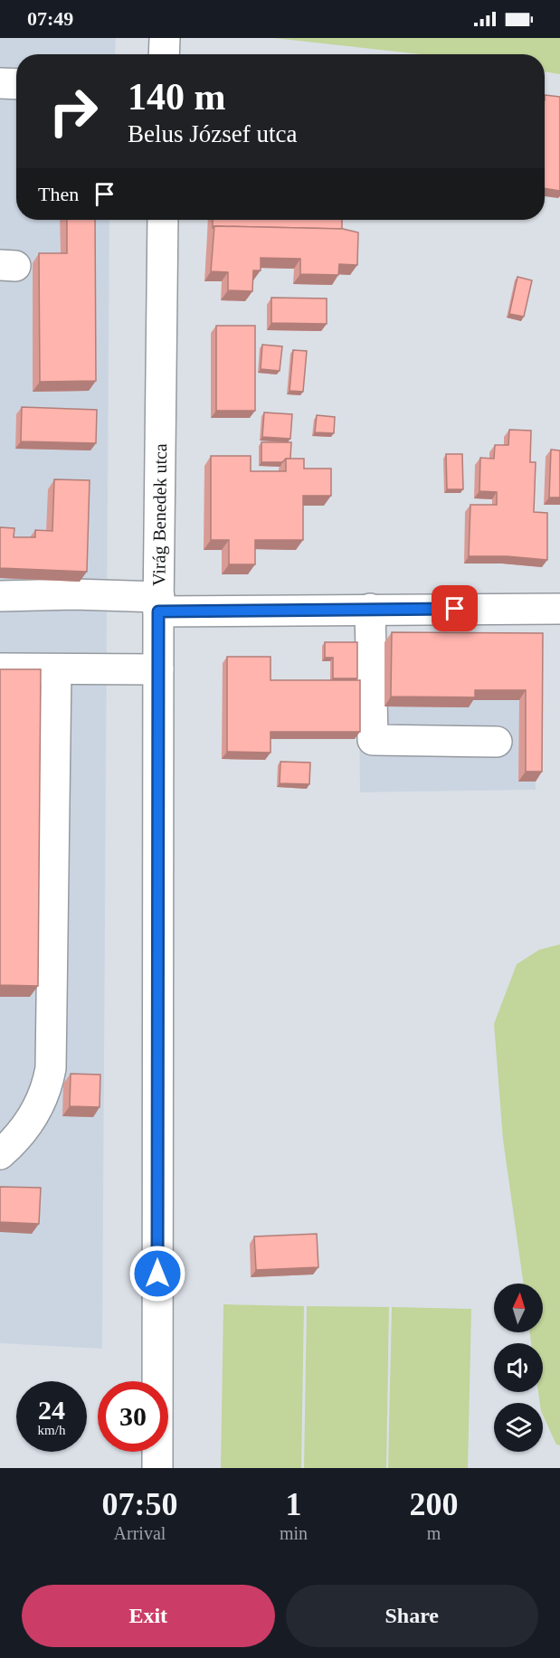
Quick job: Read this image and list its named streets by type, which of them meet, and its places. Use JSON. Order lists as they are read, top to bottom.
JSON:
{
  "streets": {
    "street": ["Virág Benedek utca"]
  },
  "north": "top",
  "page": {
    "status": "07:49",
    "turn": ["140 m", "Belus József utca"],
    "then": "Then",
    "speed": "24 km/h",
    "limit": "30",
    "eta": [
      "07:50",
      "Arrival",
      "1",
      "min",
      "200",
      "m"
    ],
    "buttons": ["Exit", "Share"]
  }
}
